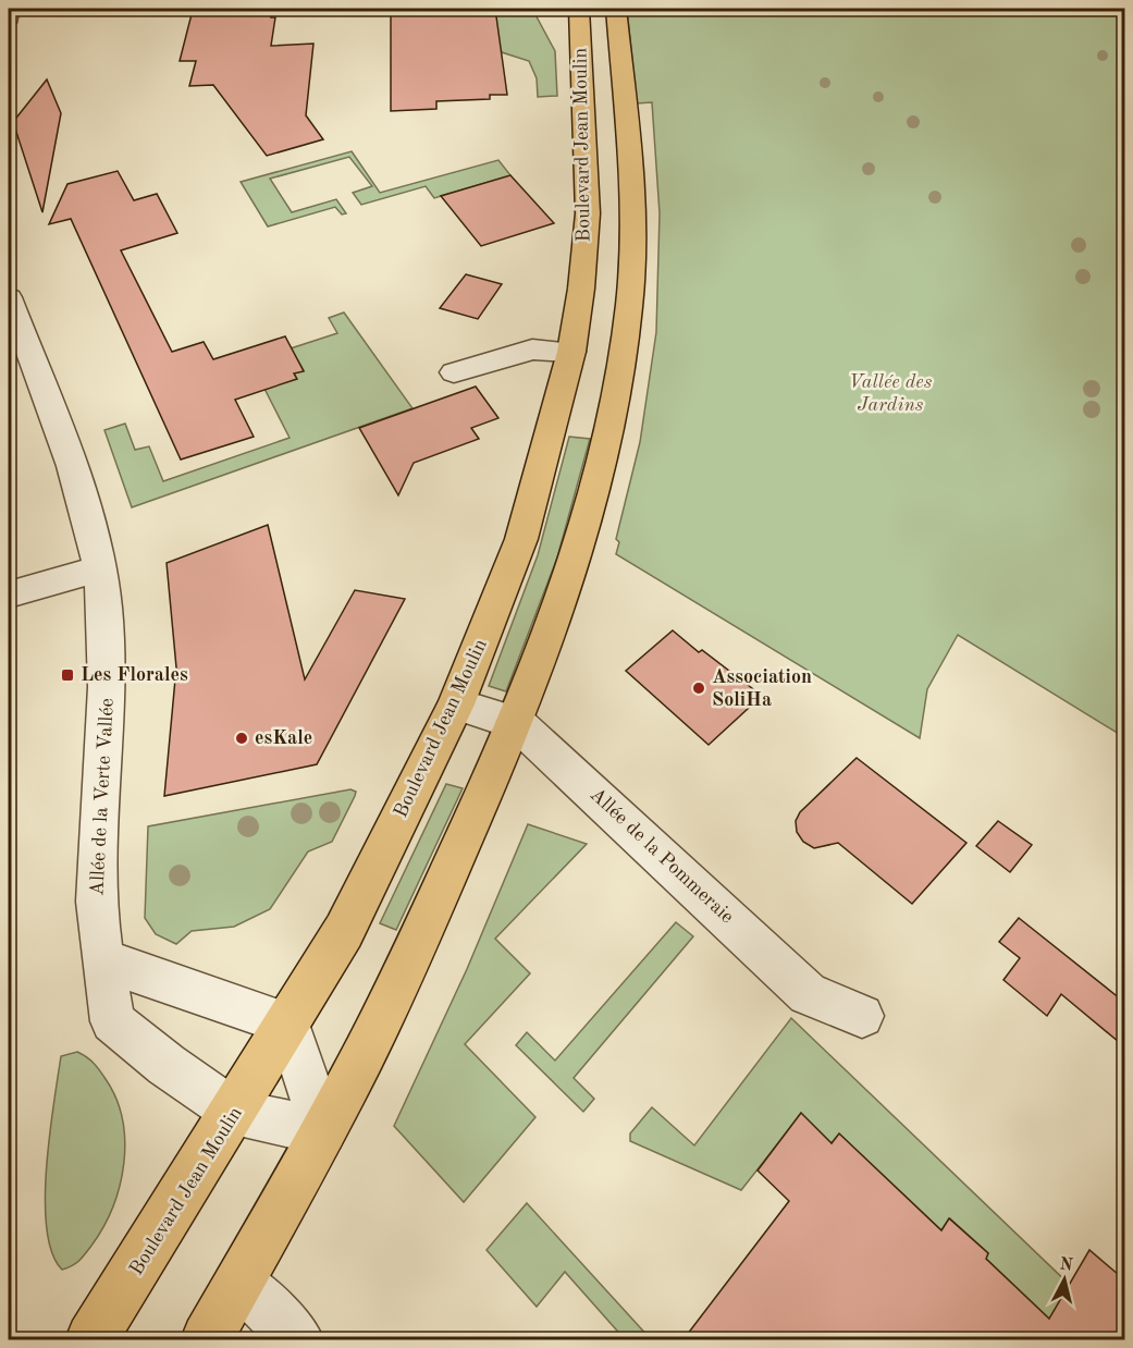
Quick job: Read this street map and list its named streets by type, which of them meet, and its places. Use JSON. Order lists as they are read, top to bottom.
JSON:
{
  "streets": {
    "main road": ["Boulevard Jean Moulin"],
    "street": ["Allée de la Verte Vallée", "Allée de la Pommeraie"]
  },
  "crossings": [
    ["Boulevard Jean Moulin", "Allée de la Verte Vallée"],
    ["Boulevard Jean Moulin", "Allée de la Pommeraie"]
  ],
  "parks": ["Vallée des Jardins"],
  "places": {
    "transit": ["Les Florales"],
    "other": ["Association SoliHa", "esKale"]
  },
  "north": "top"
}
